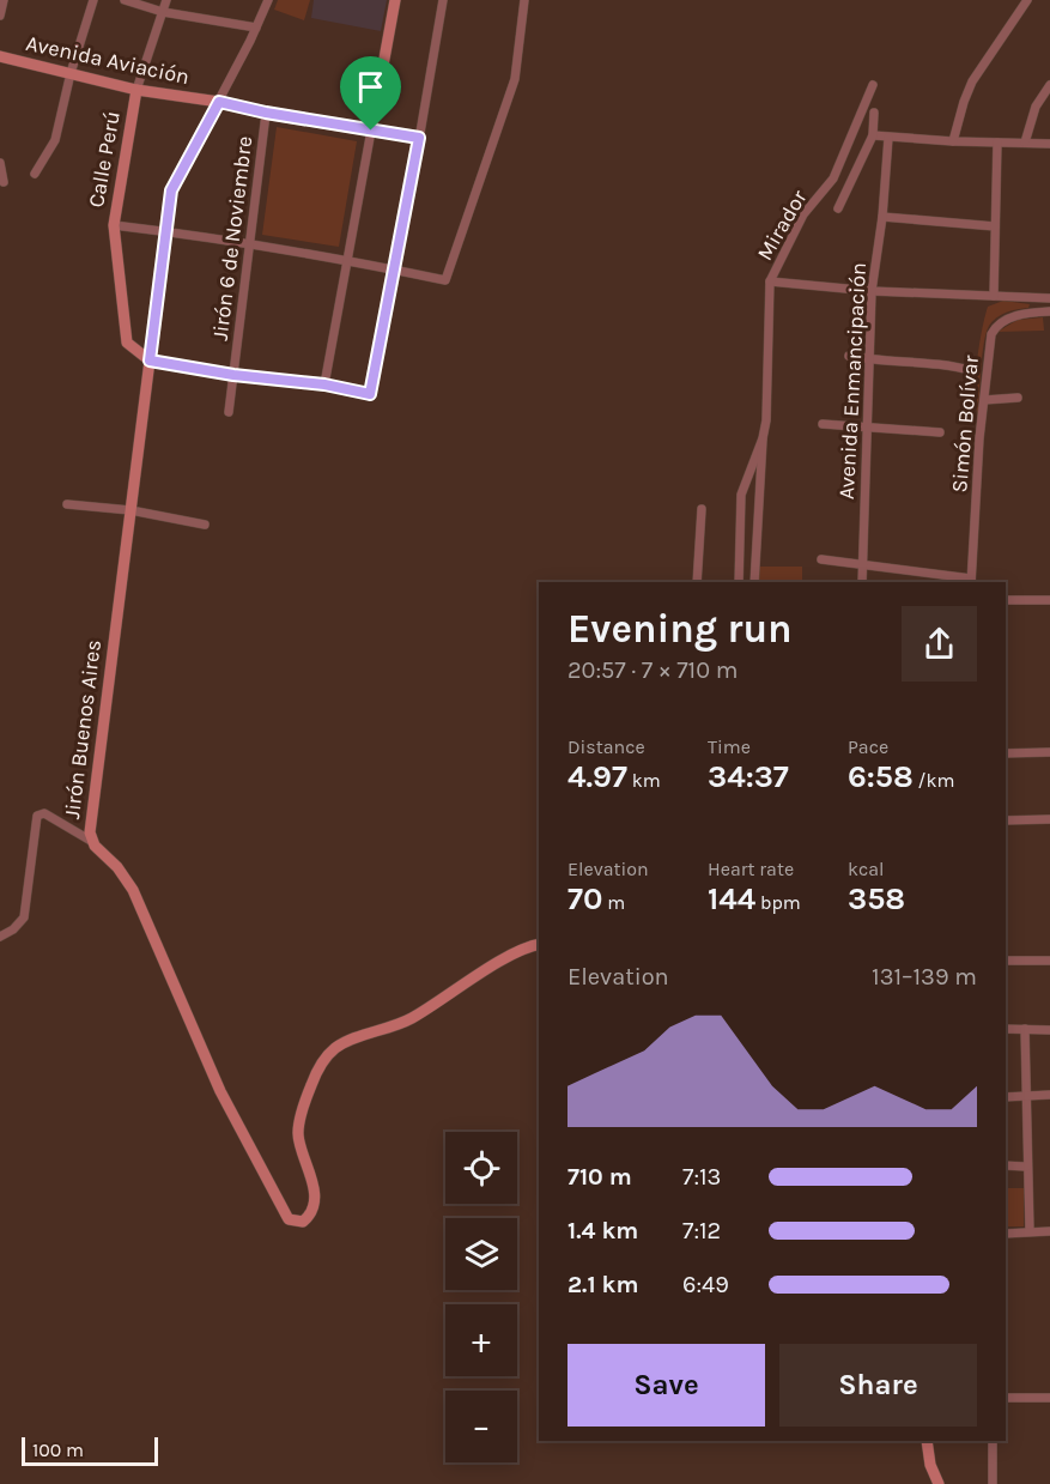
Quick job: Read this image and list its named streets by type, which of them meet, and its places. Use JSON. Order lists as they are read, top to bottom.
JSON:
{
  "streets": {
    "street": [
      "Avenida Aviación",
      "Calle Perú",
      "Mirador",
      "Jirón 6 de Noviembre",
      "Avenida Enmancipación",
      "Simón Bolívar",
      "Jirón Buenos Aires"
    ]
  },
  "crossings": [
    ["Avenida Aviación", "Calle Perú"],
    ["Avenida Aviación", "Jirón 6 de Noviembre"],
    ["Avenida Aviación", "Jirón Buenos Aires"],
    ["Calle Perú", "Jirón Buenos Aires"]
  ],
  "scale_bar": "100 m",
  "page": {
    "heading": ["Evening run", "20:57 · 7 × 710 m"],
    "stats": [
      ["Distance", "4.97 km"],
      ["Time", "34:37"],
      ["Pace", "6:58 /km"],
      ["Elevation", "70 m"],
      ["Heart rate", "144 bpm"],
      ["kcal", "358"]
    ],
    "chart": ["Elevation", "131–139 m"],
    "map_buttons": ["+", "−"],
    "list": [
      {
        "name": "710 m",
        "note": "7:13"
      },
      {
        "name": "1.4 km",
        "note": "7:12"
      },
      {
        "name": "2.1 km",
        "note": "6:49"
      }
    ],
    "buttons": ["Save", "Share"],
    "scale": "100 m"
  }
}
